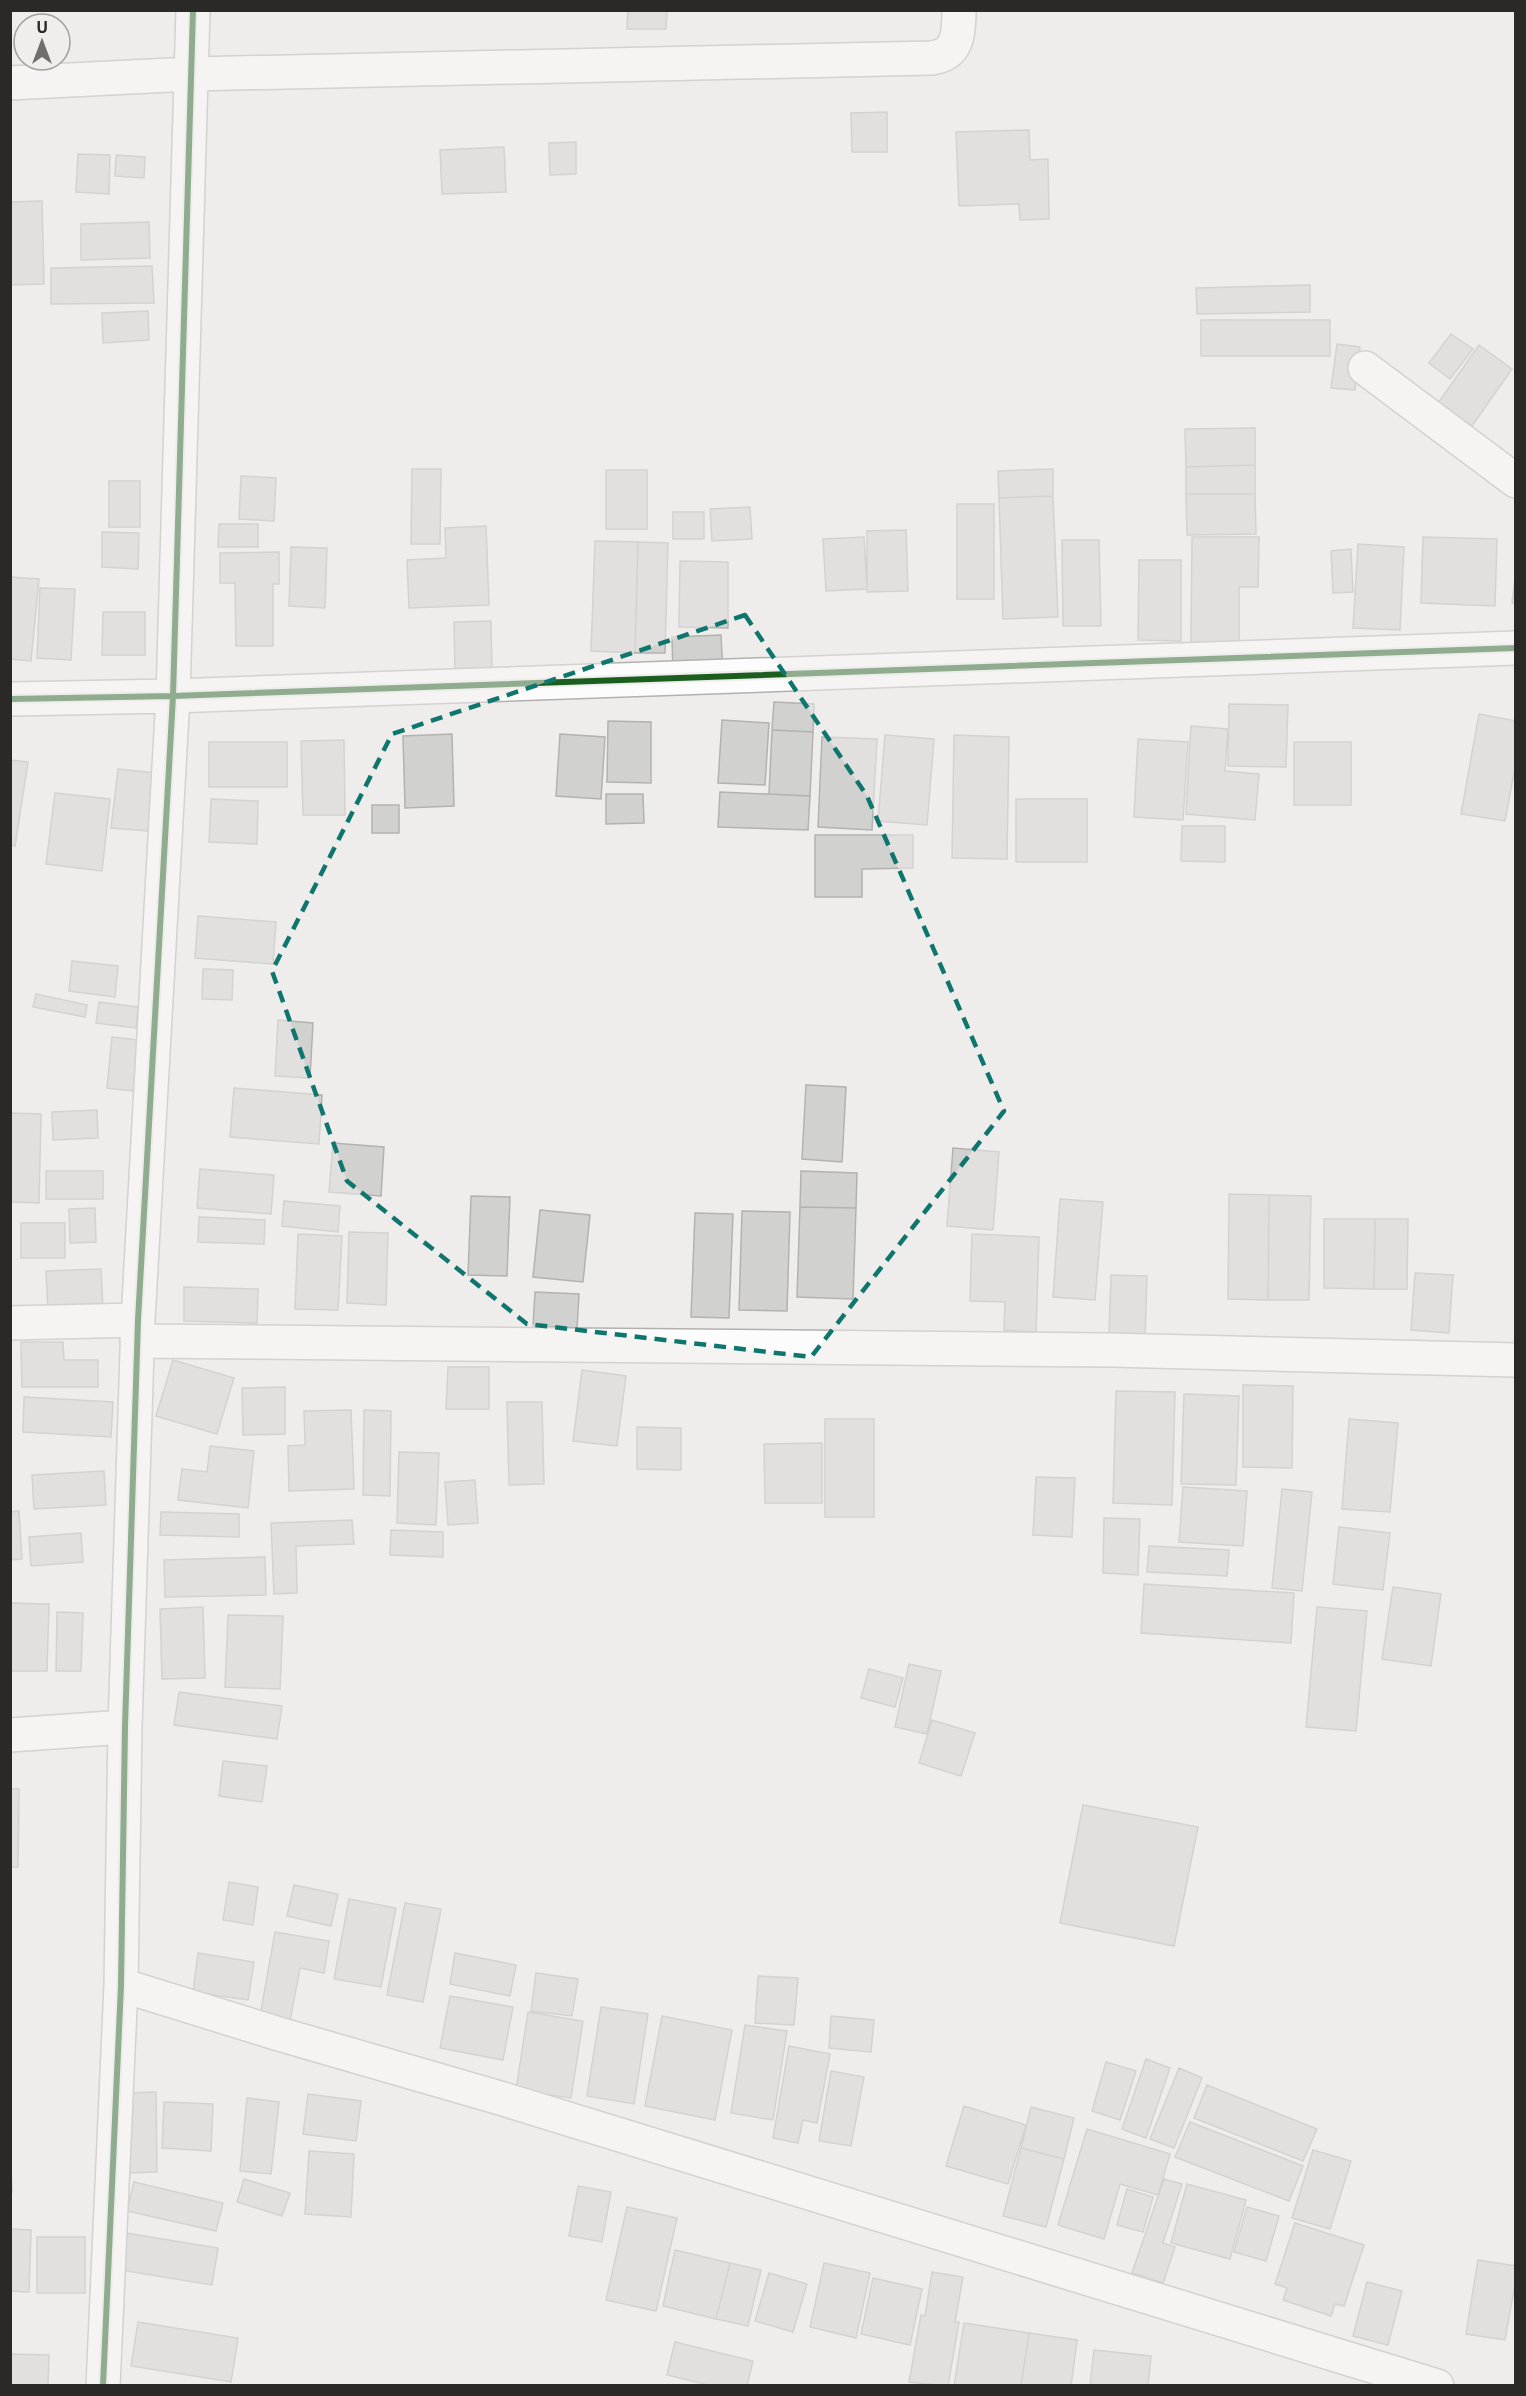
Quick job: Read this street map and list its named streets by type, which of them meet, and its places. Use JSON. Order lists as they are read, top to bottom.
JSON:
{
  "north": "top"
}
